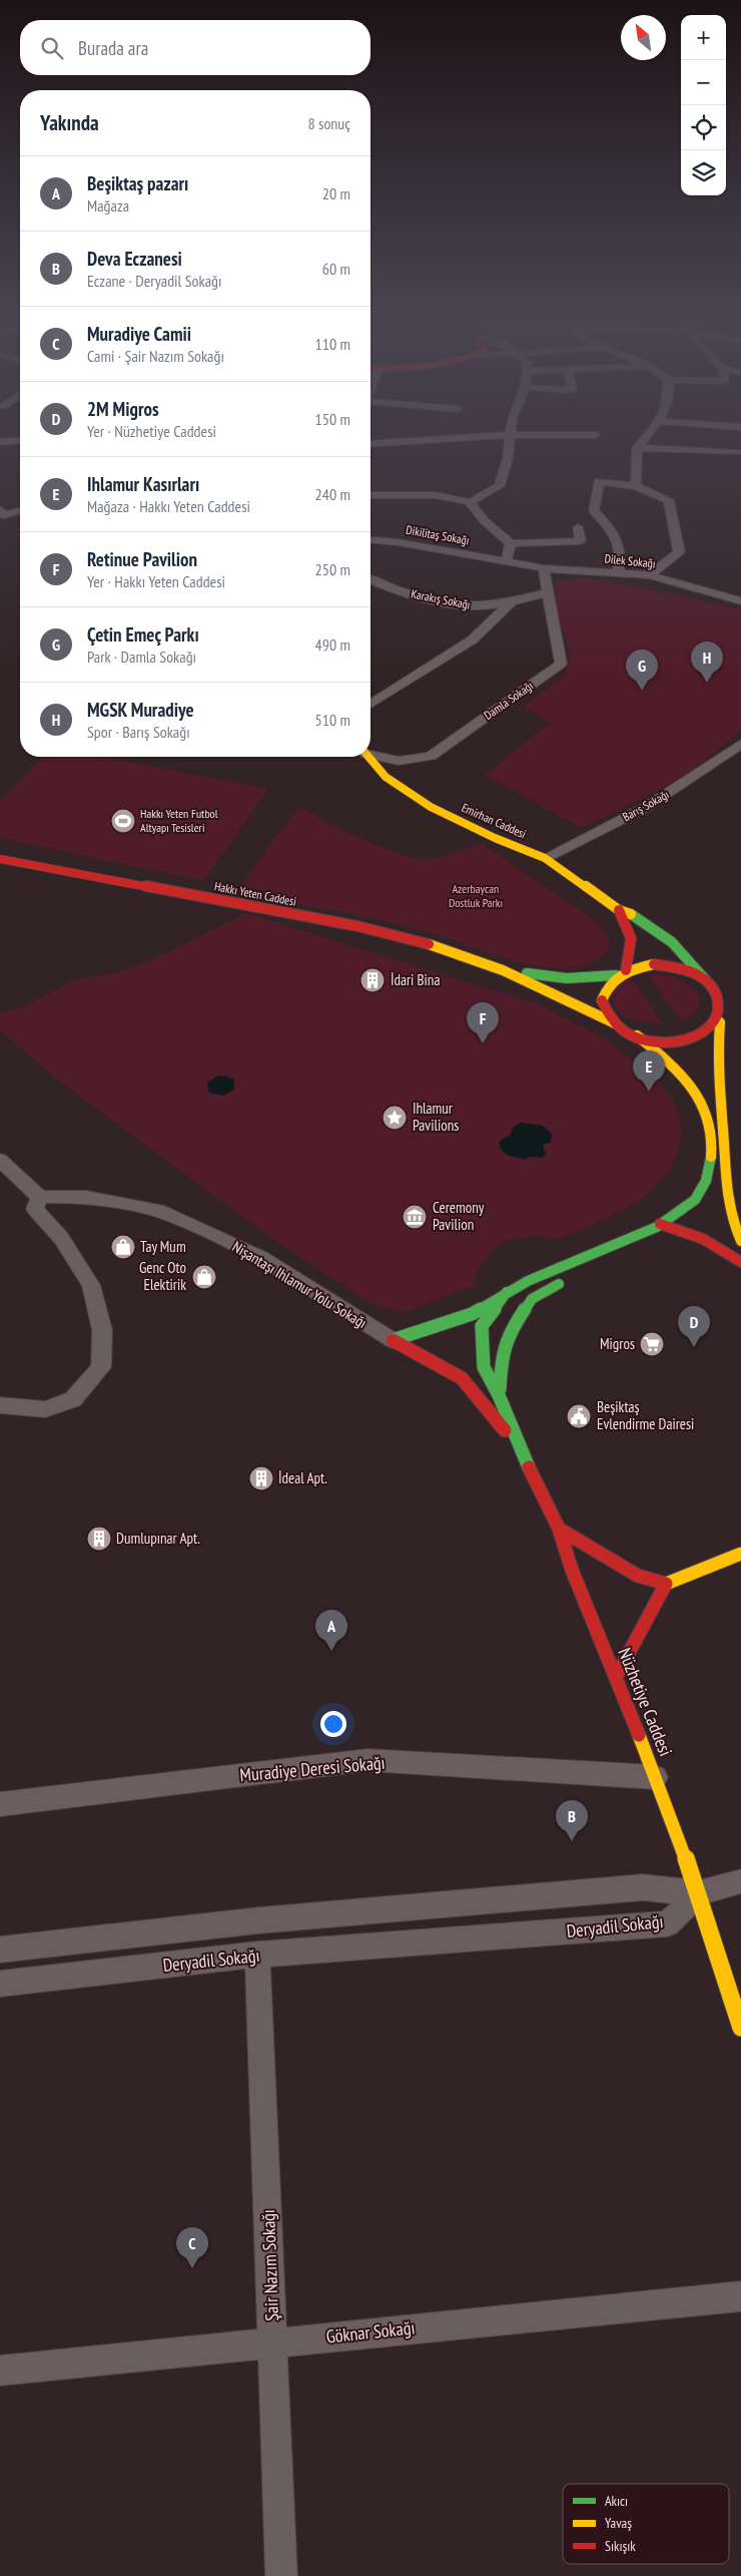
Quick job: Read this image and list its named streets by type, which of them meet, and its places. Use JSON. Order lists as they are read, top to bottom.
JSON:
{
  "streets": {
    "street": [
      "Dikilitaş Sokağı",
      "Dilek Sokağı",
      "Karakış Sokağı",
      "Damla Sokağı",
      "Barış Sokağı",
      "Emirhan Caddesi",
      "Hakkı Yeten Caddesi",
      "Nişantaşı Ihlamur Yolu Sokağı",
      "Nüzhetiye Caddesi",
      "Muradiye Deresi Sokağı",
      "Deryadil Sokağı",
      "Şair Nazım Sokağı",
      "Göknar Sokağı"
    ]
  },
  "crossings": [
    ["Dikilitaş Sokağı", "Dilek Sokağı"],
    ["Dikilitaş Sokağı", "Damla Sokağı"],
    ["Dilek Sokağı", "Damla Sokağı"],
    ["Karakış Sokağı", "Damla Sokağı"],
    ["Barış Sokağı", "Emirhan Caddesi"],
    ["Emirhan Caddesi", "Hakkı Yeten Caddesi"],
    ["Nüzhetiye Caddesi", "Muradiye Deresi Sokağı"],
    ["Nüzhetiye Caddesi", "Deryadil Sokağı"],
    ["Deryadil Sokağı", "Şair Nazım Sokağı"],
    ["Şair Nazım Sokağı", "Göknar Sokağı"]
  ],
  "parks": ["Azerbaycan Dostluk Parkı"],
  "places": {
    "sports": ["Hakkı Yeten Futbol Altyapı Tesisleri"],
    "building": ["İdari Bina", "İdeal Apt.", "Dumlupınar Apt."],
    "place": ["Ihlamur Pavilions"],
    "museum": ["Ceremony Pavilion"],
    "shop": ["Tay Mum", "Genc Oto Elektirik"],
    "supermarket": ["Migros"],
    "public building": ["Beşiktaş Evlendirme Dairesi"]
  },
  "legend": ["Akıcı", "Yavaş", "Sıkışık"],
  "north": "top left",
  "page": {
    "map_buttons": ["+", "−"],
    "search": "Burada ara",
    "heading": ["Yakında", "8 sonuç"],
    "list": [
      {
        "mark": "A",
        "name": "Beşiktaş pazarı",
        "note": "Mağaza",
        "value": "20 m"
      },
      {
        "mark": "B",
        "name": "Deva Eczanesi",
        "note": "Eczane · Deryadil Sokağı",
        "value": "60 m"
      },
      {
        "mark": "C",
        "name": "Muradiye Camii",
        "note": "Cami · Şair Nazım Sokağı",
        "value": "110 m"
      },
      {
        "mark": "D",
        "name": "2M Migros",
        "note": "Yer · Nüzhetiye Caddesi",
        "value": "150 m"
      },
      {
        "mark": "E",
        "name": "Ihlamur Kasırları",
        "note": "Mağaza · Hakkı Yeten Caddesi",
        "value": "240 m"
      },
      {
        "mark": "F",
        "name": "Retinue Pavilion",
        "note": "Yer · Hakkı Yeten Caddesi",
        "value": "250 m"
      },
      {
        "mark": "G",
        "name": "Çetin Emeç Parkı",
        "note": "Park · Damla Sokağı",
        "value": "490 m"
      },
      {
        "mark": "H",
        "name": "MGSK Muradiye",
        "note": "Spor · Barış Sokağı",
        "value": "510 m"
      }
    ],
    "pins": [
      "H",
      "G",
      "F",
      "E",
      "D",
      "A",
      "B",
      "C"
    ]
  }
}
